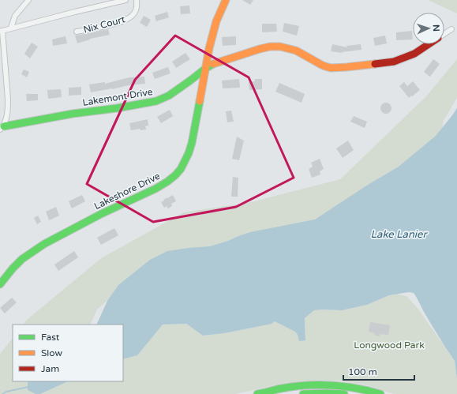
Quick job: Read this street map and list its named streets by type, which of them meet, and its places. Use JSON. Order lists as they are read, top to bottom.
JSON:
{
  "streets": {
    "street": ["Nix Court", "Lakemont Drive", "Lakeshore Drive"]
  },
  "crossings": [
    ["Lakemont Drive", "Lakeshore Drive"]
  ],
  "water": ["Lake Lanier"],
  "parks": ["Longwood Park"],
  "legend": ["Fast", "Slow", "Jam"],
  "scale_bar": "100 m",
  "north": "right"
}
